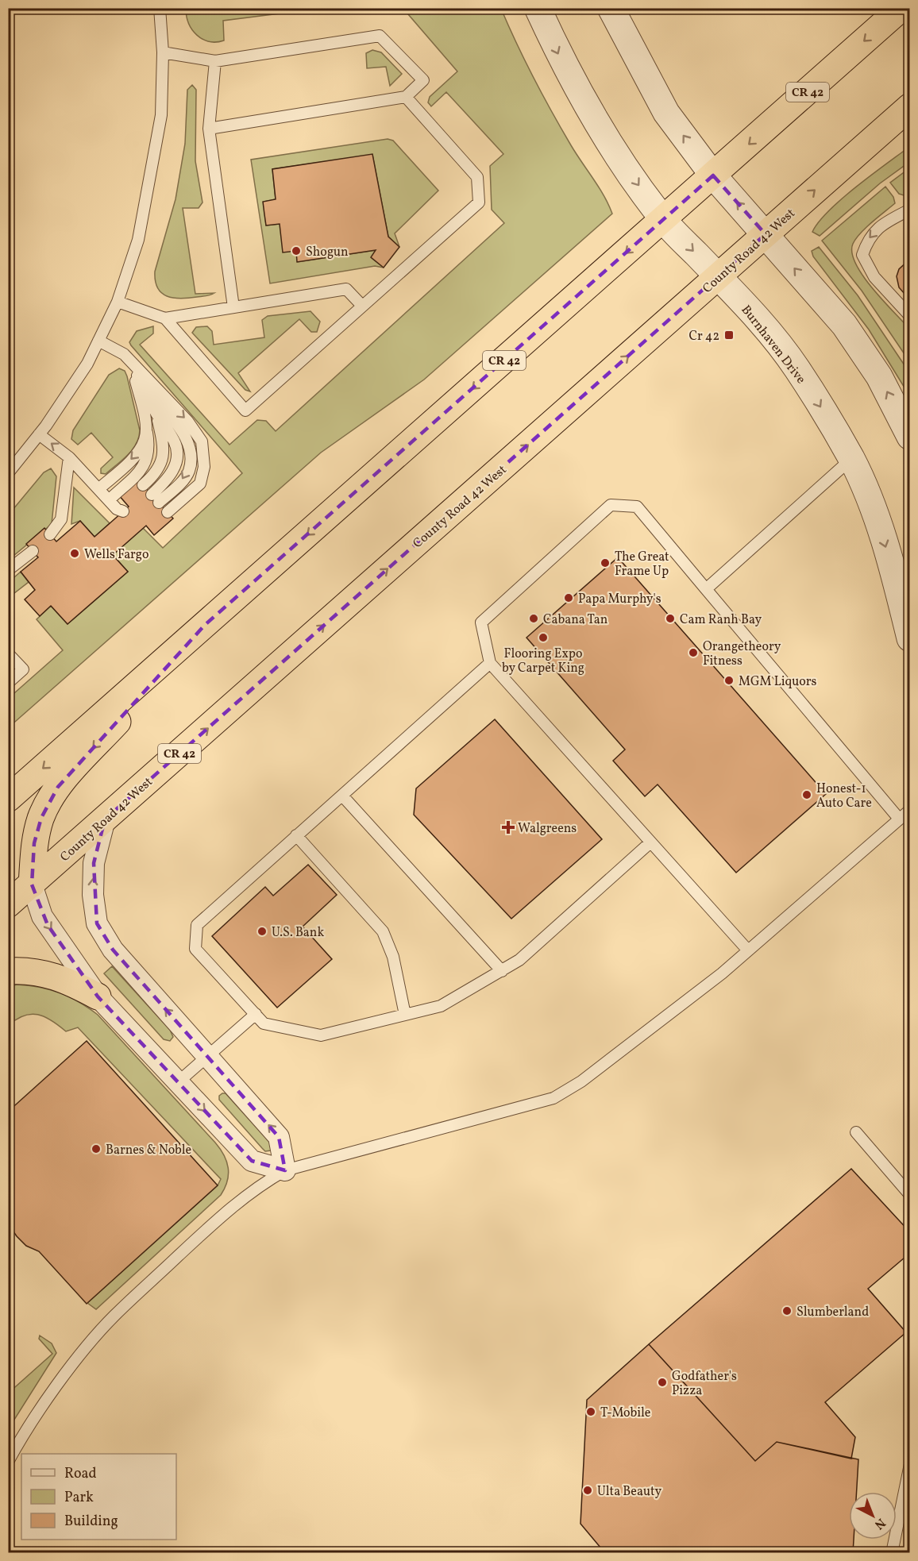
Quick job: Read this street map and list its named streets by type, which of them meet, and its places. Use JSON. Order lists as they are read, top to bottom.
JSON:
{
  "streets": {
    "highway": ["CR 42", "County Road 42 West"],
    "street": ["Burnhaven Drive"]
  },
  "crossings": [
    ["CR 42", "Burnhaven Drive"],
    ["County Road 42 West", "Burnhaven Drive"]
  ],
  "places": {
    "other": [
      "Shogun",
      "Wells Fargo",
      "The Great Frame Up",
      "Papa Murphy's",
      "Cabana Tan",
      "Cam Ranh Bay",
      "Flooring Expo by Carpet King",
      "Orangetheory Fitness",
      "MGM Liquors",
      "Honest-1 Auto Care",
      "U.S. Bank",
      "Barnes & Noble",
      "Slumberland",
      "Godfather's Pizza",
      "T-Mobile",
      "Ulta Beauty"
    ],
    "transit": ["Cr 42"],
    "health": ["Walgreens"]
  },
  "legend": ["Road", "Park", "Building"],
  "north": "bottom right"
}
